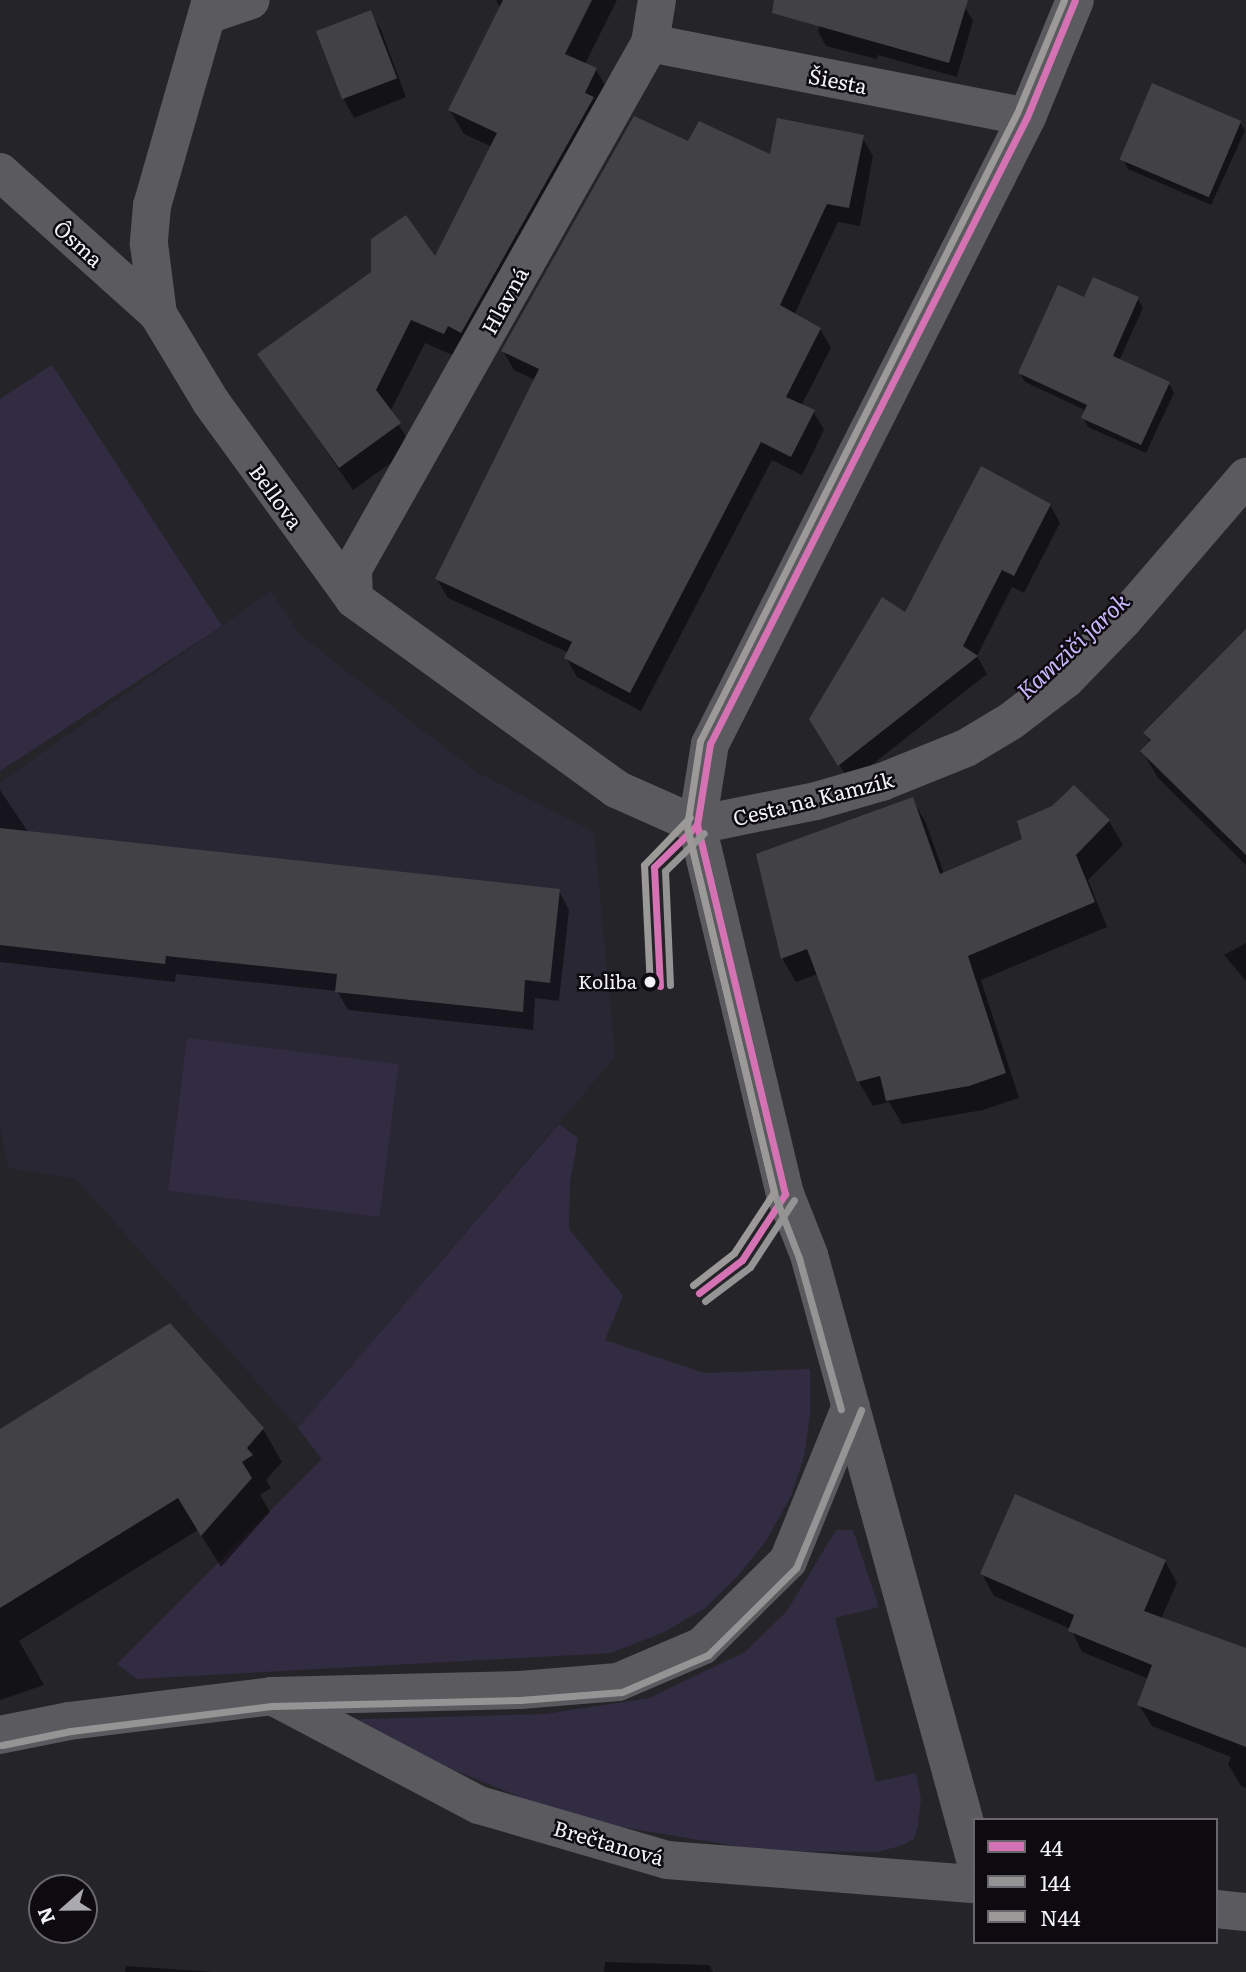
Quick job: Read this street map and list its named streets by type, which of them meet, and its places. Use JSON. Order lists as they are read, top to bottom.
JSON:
{
  "streets": {
    "street": [
      "Šiesta",
      "Ôsma",
      "Hlavná",
      "Bellova",
      "Cesta na Kamzík",
      "Brečtanová"
    ]
  },
  "crossings": [
    ["Šiesta", "Hlavná"],
    ["Ôsma", "Bellova"],
    ["Hlavná", "Bellova"],
    ["Bellova", "Cesta na Kamzík"]
  ],
  "water": ["Kamzičí jarok"],
  "places": ["Koliba"],
  "lines": ["transit line 44", "transit line N44", "transit line 144"],
  "legend": ["44", "144", "N44"],
  "north": "left"
}
